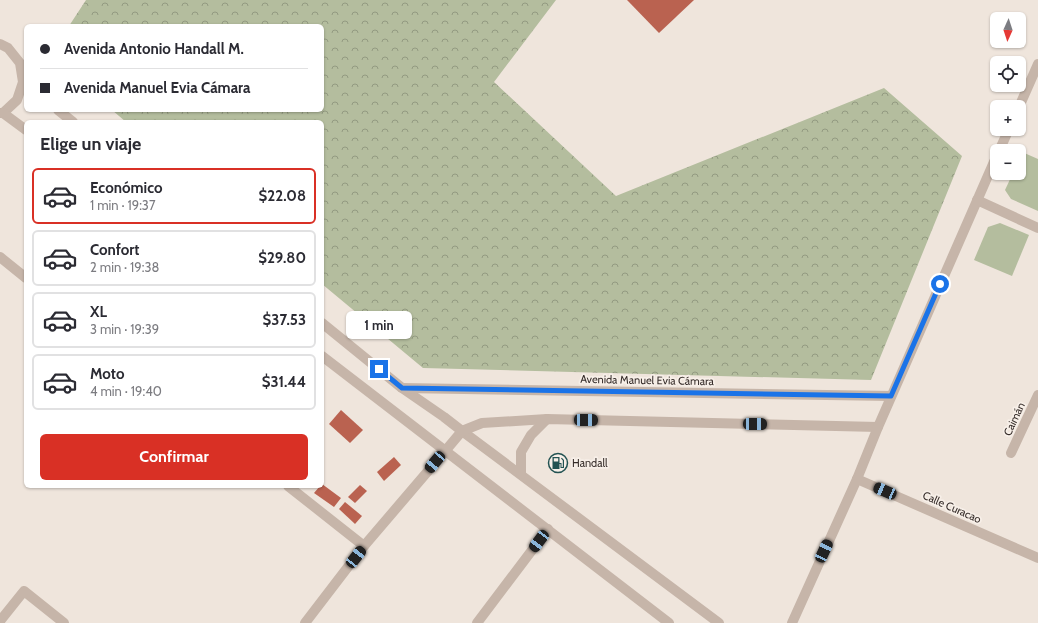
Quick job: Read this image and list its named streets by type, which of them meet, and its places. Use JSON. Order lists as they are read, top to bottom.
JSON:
{
  "streets": {
    "street": ["Avenida Manuel Evia Cámara", "Caimán", "Calle Curacao"]
  },
  "places": {
    "fuel station": ["Handall"]
  },
  "north": "bottom",
  "page": {
    "map_buttons": ["+", "−"],
    "banner": ["Avenida Antonio Handall M.", "Avenida Manuel Evia Cámara"],
    "heading": "Elige un viaje",
    "list": [
      {
        "name": "Económico",
        "note": "1 min · 19:37",
        "value": "$22.08"
      },
      {
        "name": "Confort",
        "note": "2 min · 19:38",
        "value": "$29.80"
      },
      {
        "name": "XL",
        "note": "3 min · 19:39",
        "value": "$37.53"
      },
      {
        "name": "Moto",
        "note": "4 min · 19:40",
        "value": "$31.44"
      }
    ],
    "bubble": "1 min",
    "buttons": "Confirmar"
  }
}
